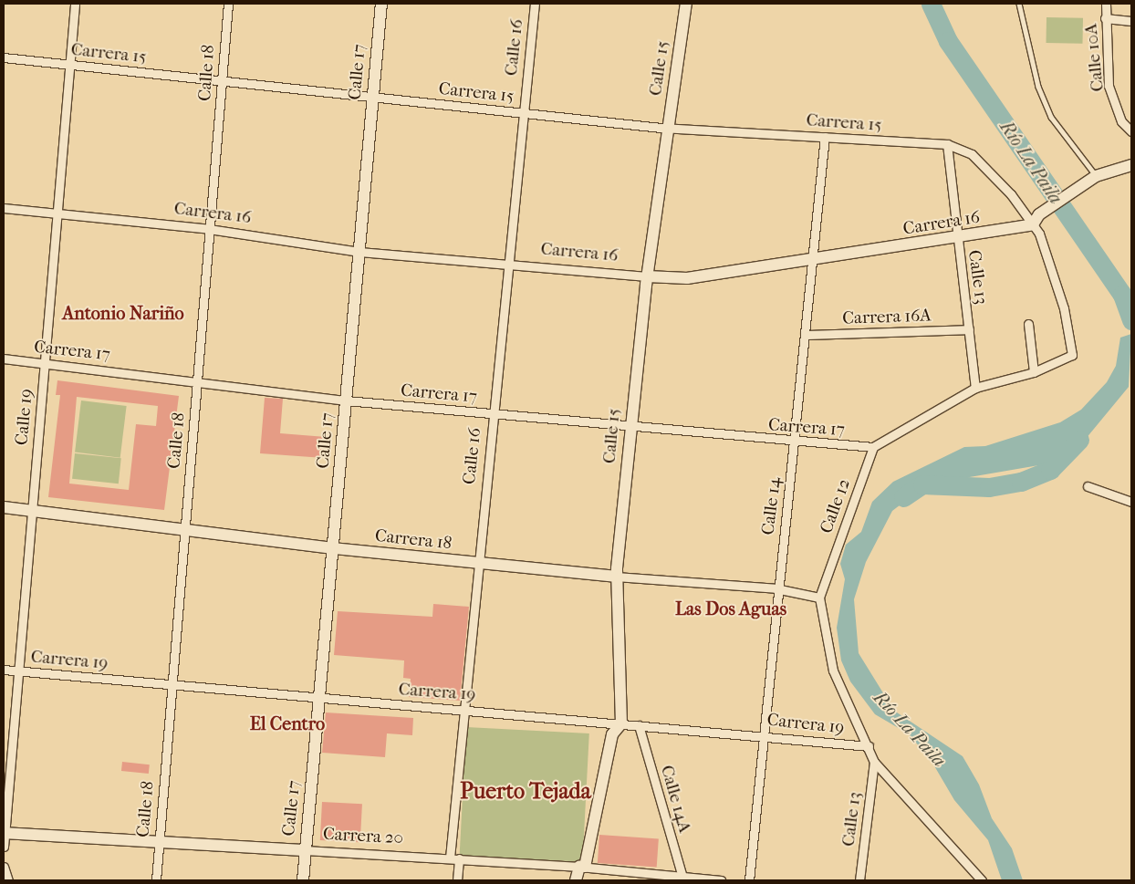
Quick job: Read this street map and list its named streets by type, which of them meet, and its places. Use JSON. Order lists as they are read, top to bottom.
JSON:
{
  "streets": {
    "street": [
      "Calle 16",
      "Carrera 15",
      "Calle 10A",
      "Calle 15",
      "Calle 17",
      "Calle 18",
      "Carrera 16",
      "Calle 13",
      "Carrera 16A",
      "Carrera 17",
      "Calle 19",
      "Calle 14",
      "Calle 12",
      "Carrera 18",
      "Carrera 19",
      "Calle 14A",
      "Carrera 20"
    ]
  },
  "crossings": [
    ["Calle 16", "Carrera 15"],
    ["Calle 16", "Carrera 16"],
    ["Calle 16", "Carrera 17"],
    ["Calle 16", "Carrera 18"],
    ["Calle 16", "Carrera 19"],
    ["Calle 16", "Carrera 20"],
    ["Carrera 15", "Calle 15"],
    ["Carrera 15", "Calle 17"],
    ["Carrera 15", "Calle 18"],
    ["Carrera 15", "Carrera 16"],
    ["Carrera 15", "Calle 13"],
    ["Carrera 15", "Calle 19"],
    ["Carrera 15", "Calle 14"],
    ["Calle 15", "Carrera 16"],
    ["Calle 15", "Carrera 17"],
    ["Calle 15", "Carrera 18"],
    ["Calle 15", "Carrera 19"],
    ["Calle 17", "Carrera 16"],
    ["Calle 17", "Carrera 17"],
    ["Calle 17", "Carrera 18"],
    ["Calle 17", "Carrera 19"],
    ["Calle 17", "Carrera 20"],
    ["Calle 18", "Carrera 16"],
    ["Calle 18", "Carrera 17"],
    ["Calle 18", "Carrera 18"],
    ["Calle 18", "Carrera 19"],
    ["Calle 18", "Carrera 20"],
    ["Carrera 16", "Calle 13"],
    ["Carrera 16", "Calle 19"],
    ["Carrera 16", "Calle 14"],
    ["Calle 13", "Carrera 16A"],
    ["Carrera 16A", "Calle 14"],
    ["Carrera 17", "Calle 19"],
    ["Carrera 17", "Calle 14"],
    ["Carrera 17", "Calle 12"],
    ["Calle 19", "Carrera 18"],
    ["Calle 19", "Carrera 19"],
    ["Calle 19", "Carrera 20"],
    ["Calle 14", "Carrera 18"],
    ["Calle 14", "Carrera 19"],
    ["Calle 12", "Carrera 18"],
    ["Carrera 19", "Calle 14A"],
    ["Calle 14A", "Carrera 20"]
  ],
  "districts": [
    "Antonio Nariño",
    "Las Dos Aguas",
    "El Centro",
    "Puerto Tejada"
  ],
  "water": ["Río La Paila"]
}
